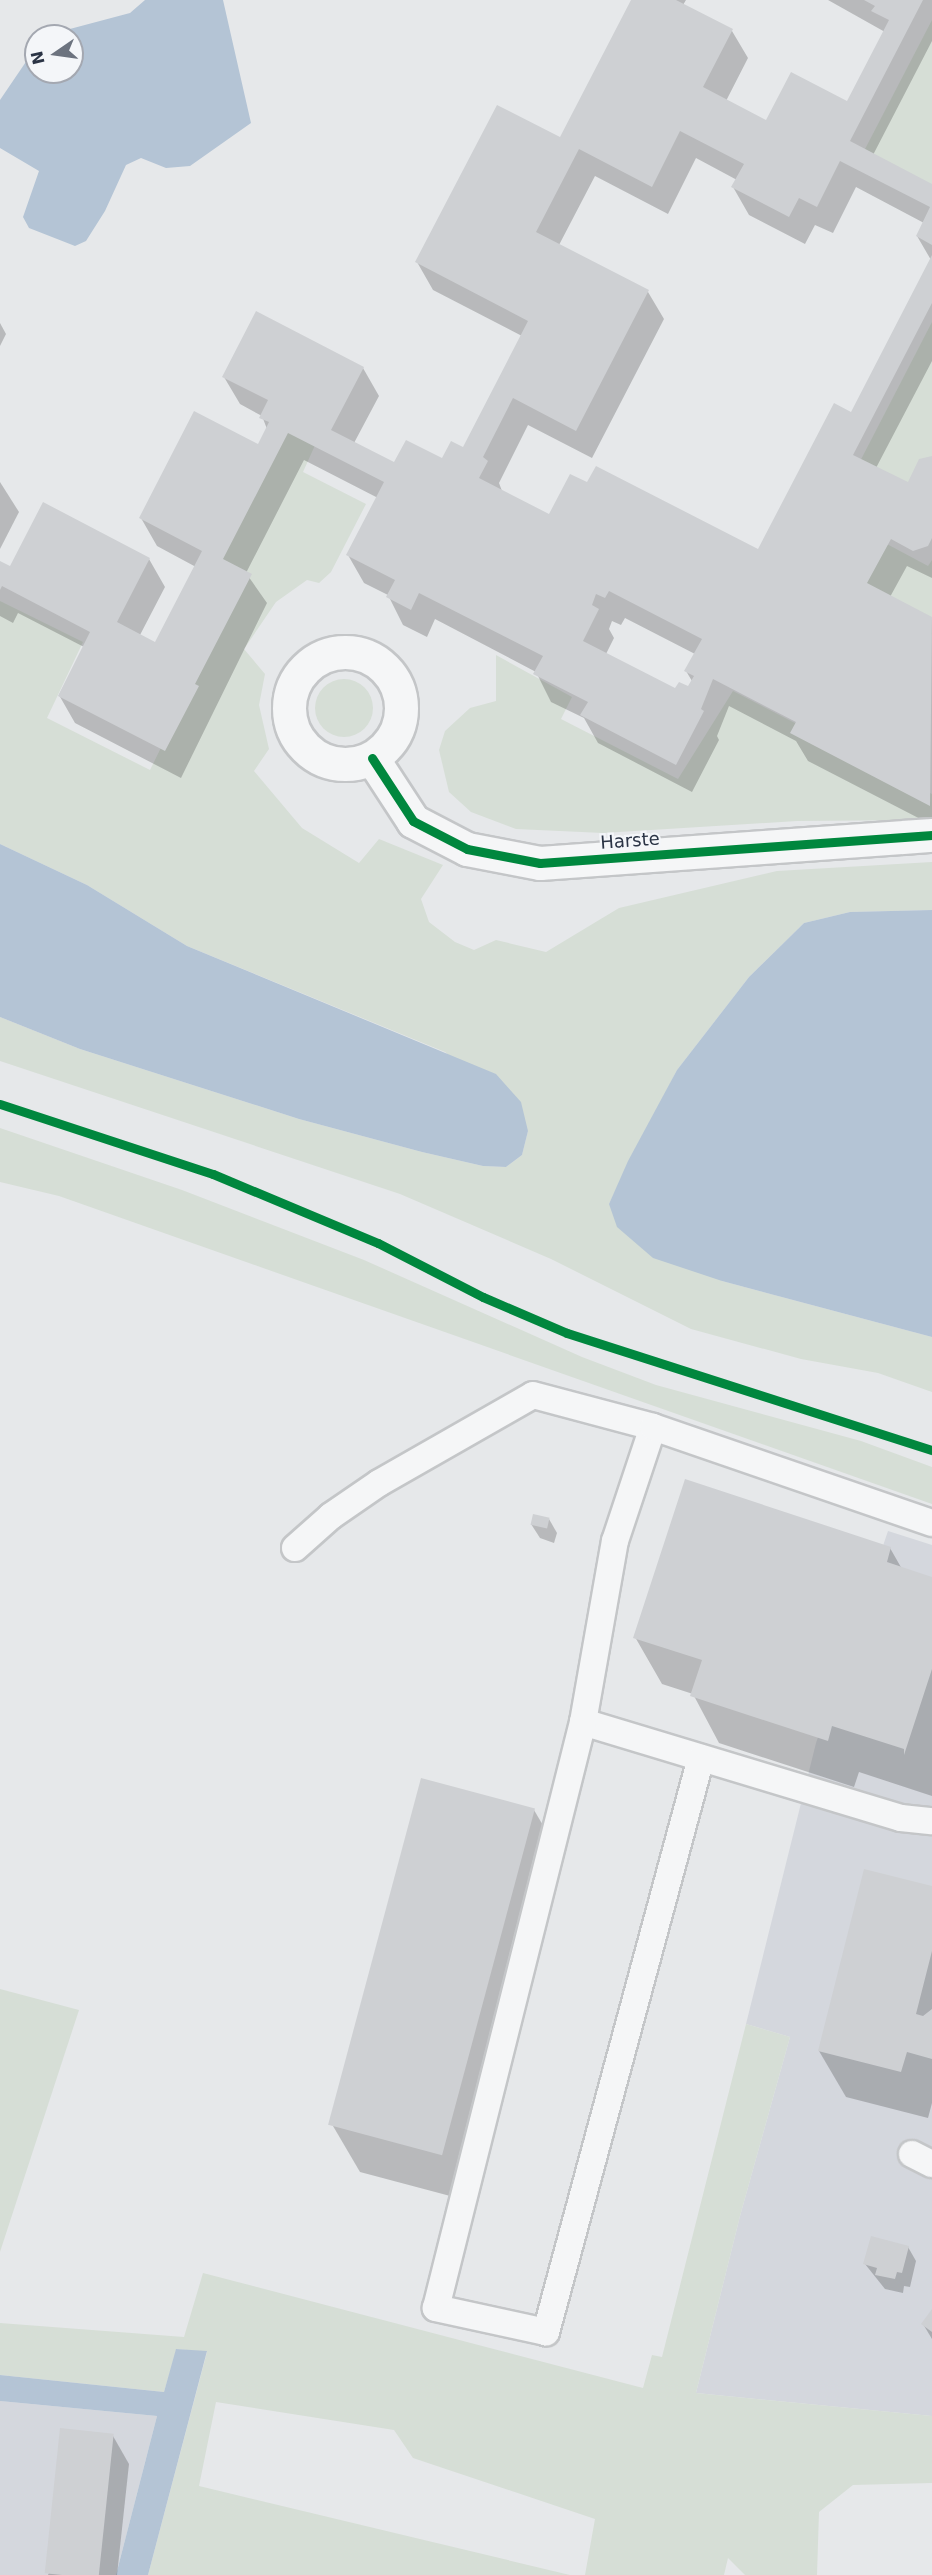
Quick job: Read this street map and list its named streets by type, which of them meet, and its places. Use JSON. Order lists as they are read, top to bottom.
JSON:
{
  "streets": {
    "street": ["Harste"]
  },
  "north": "left"
}
